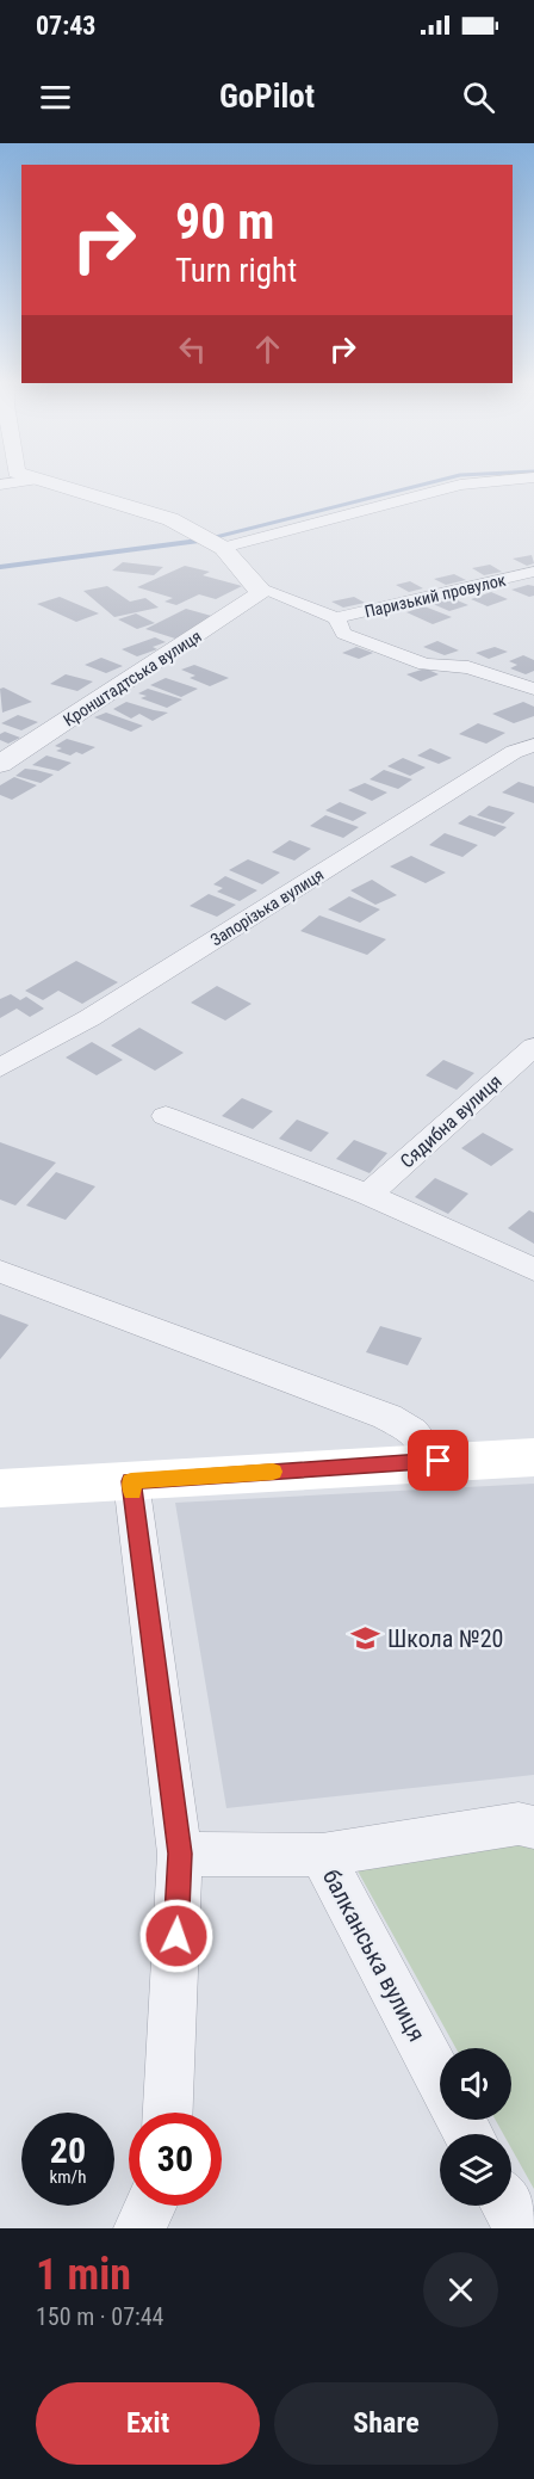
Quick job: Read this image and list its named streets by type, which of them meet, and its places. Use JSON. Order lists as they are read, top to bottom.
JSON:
{
  "streets": {
    "street": [
      "Паризький провулок",
      "Кронштадтська вулиця",
      "Запорізька вулиця",
      "Сядибна вулиця",
      "балканська вулиця"
    ]
  },
  "places": {
    "school or university": ["Школа №20"]
  },
  "page": {
    "status": "07:43",
    "header": "GoPilot",
    "turn": ["90 m", "Turn right"],
    "speed": "20 km/h",
    "limit": "30",
    "heading": ["1 min", "150 m · 07:44"],
    "buttons": ["Exit", "Share"]
  }
}
